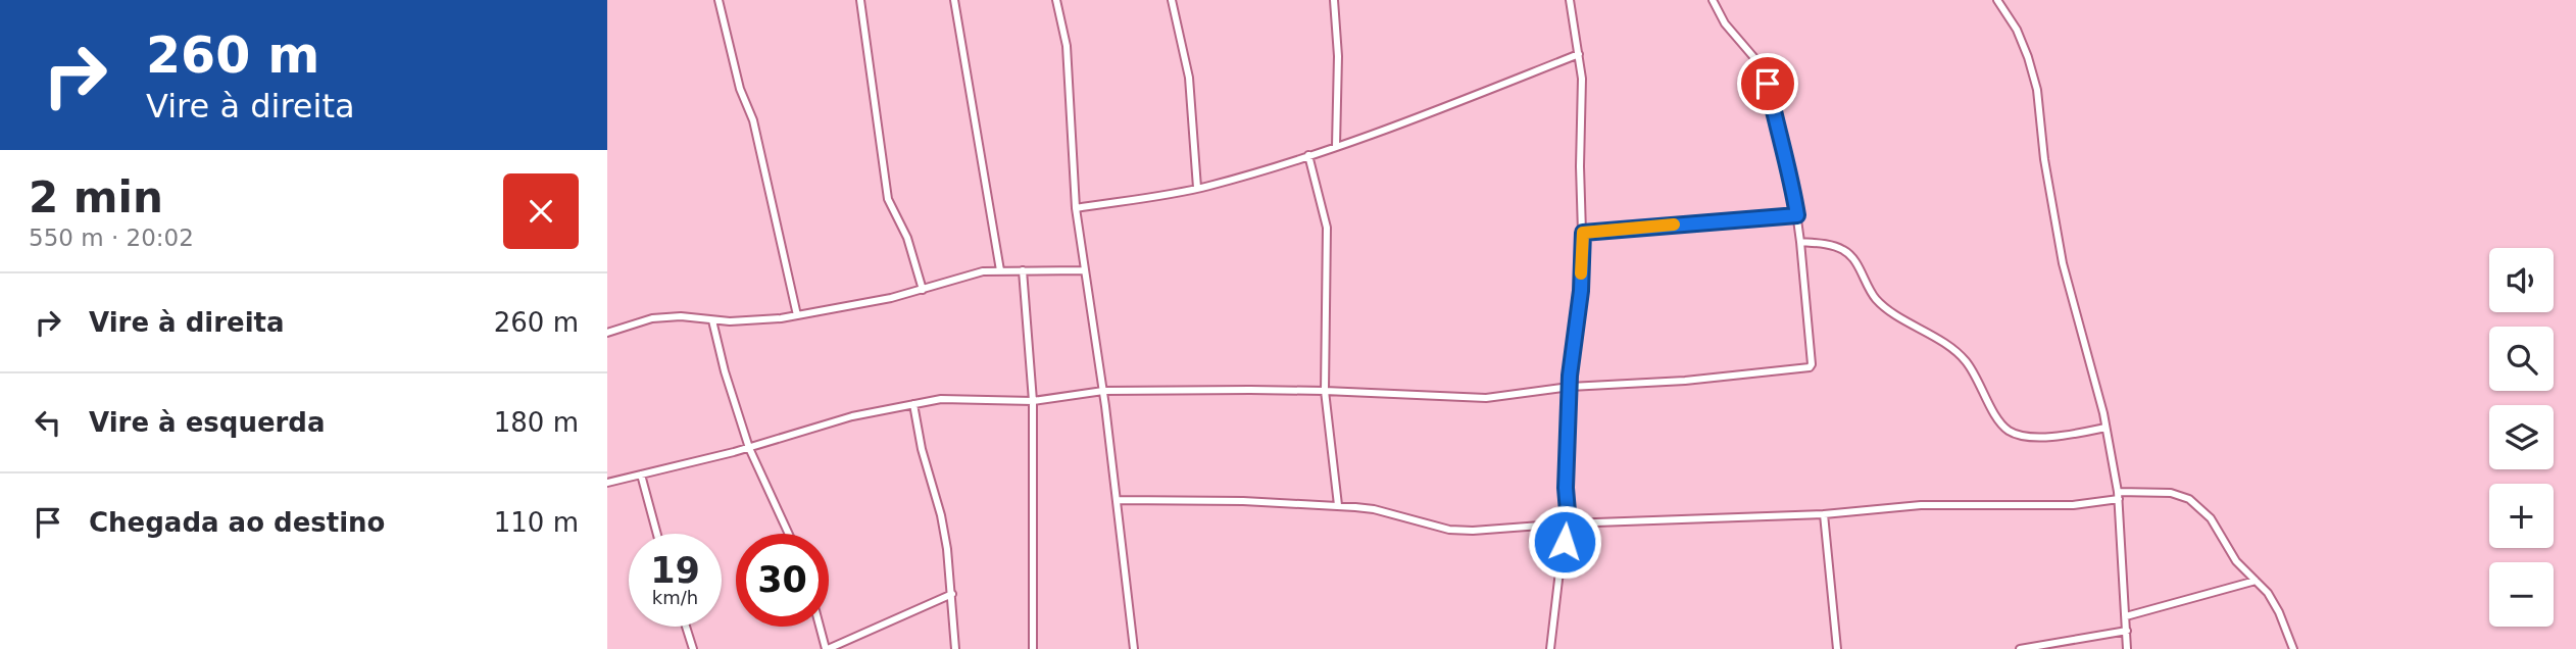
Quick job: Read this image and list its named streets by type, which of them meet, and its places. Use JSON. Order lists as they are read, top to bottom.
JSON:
{
  "page": {
    "turn": ["260 m", "Vire à direita"],
    "heading": ["2 min", "550 m · 20:02"],
    "map_buttons": ["+", "−"],
    "list": [
      {
        "name": "Vire à direita",
        "value": "260 m"
      },
      {
        "name": "Vire à esquerda",
        "value": "180 m"
      },
      {
        "name": "Chegada ao destino",
        "value": "110 m"
      }
    ],
    "speed": "19 km/h",
    "limit": "30"
  }
}
